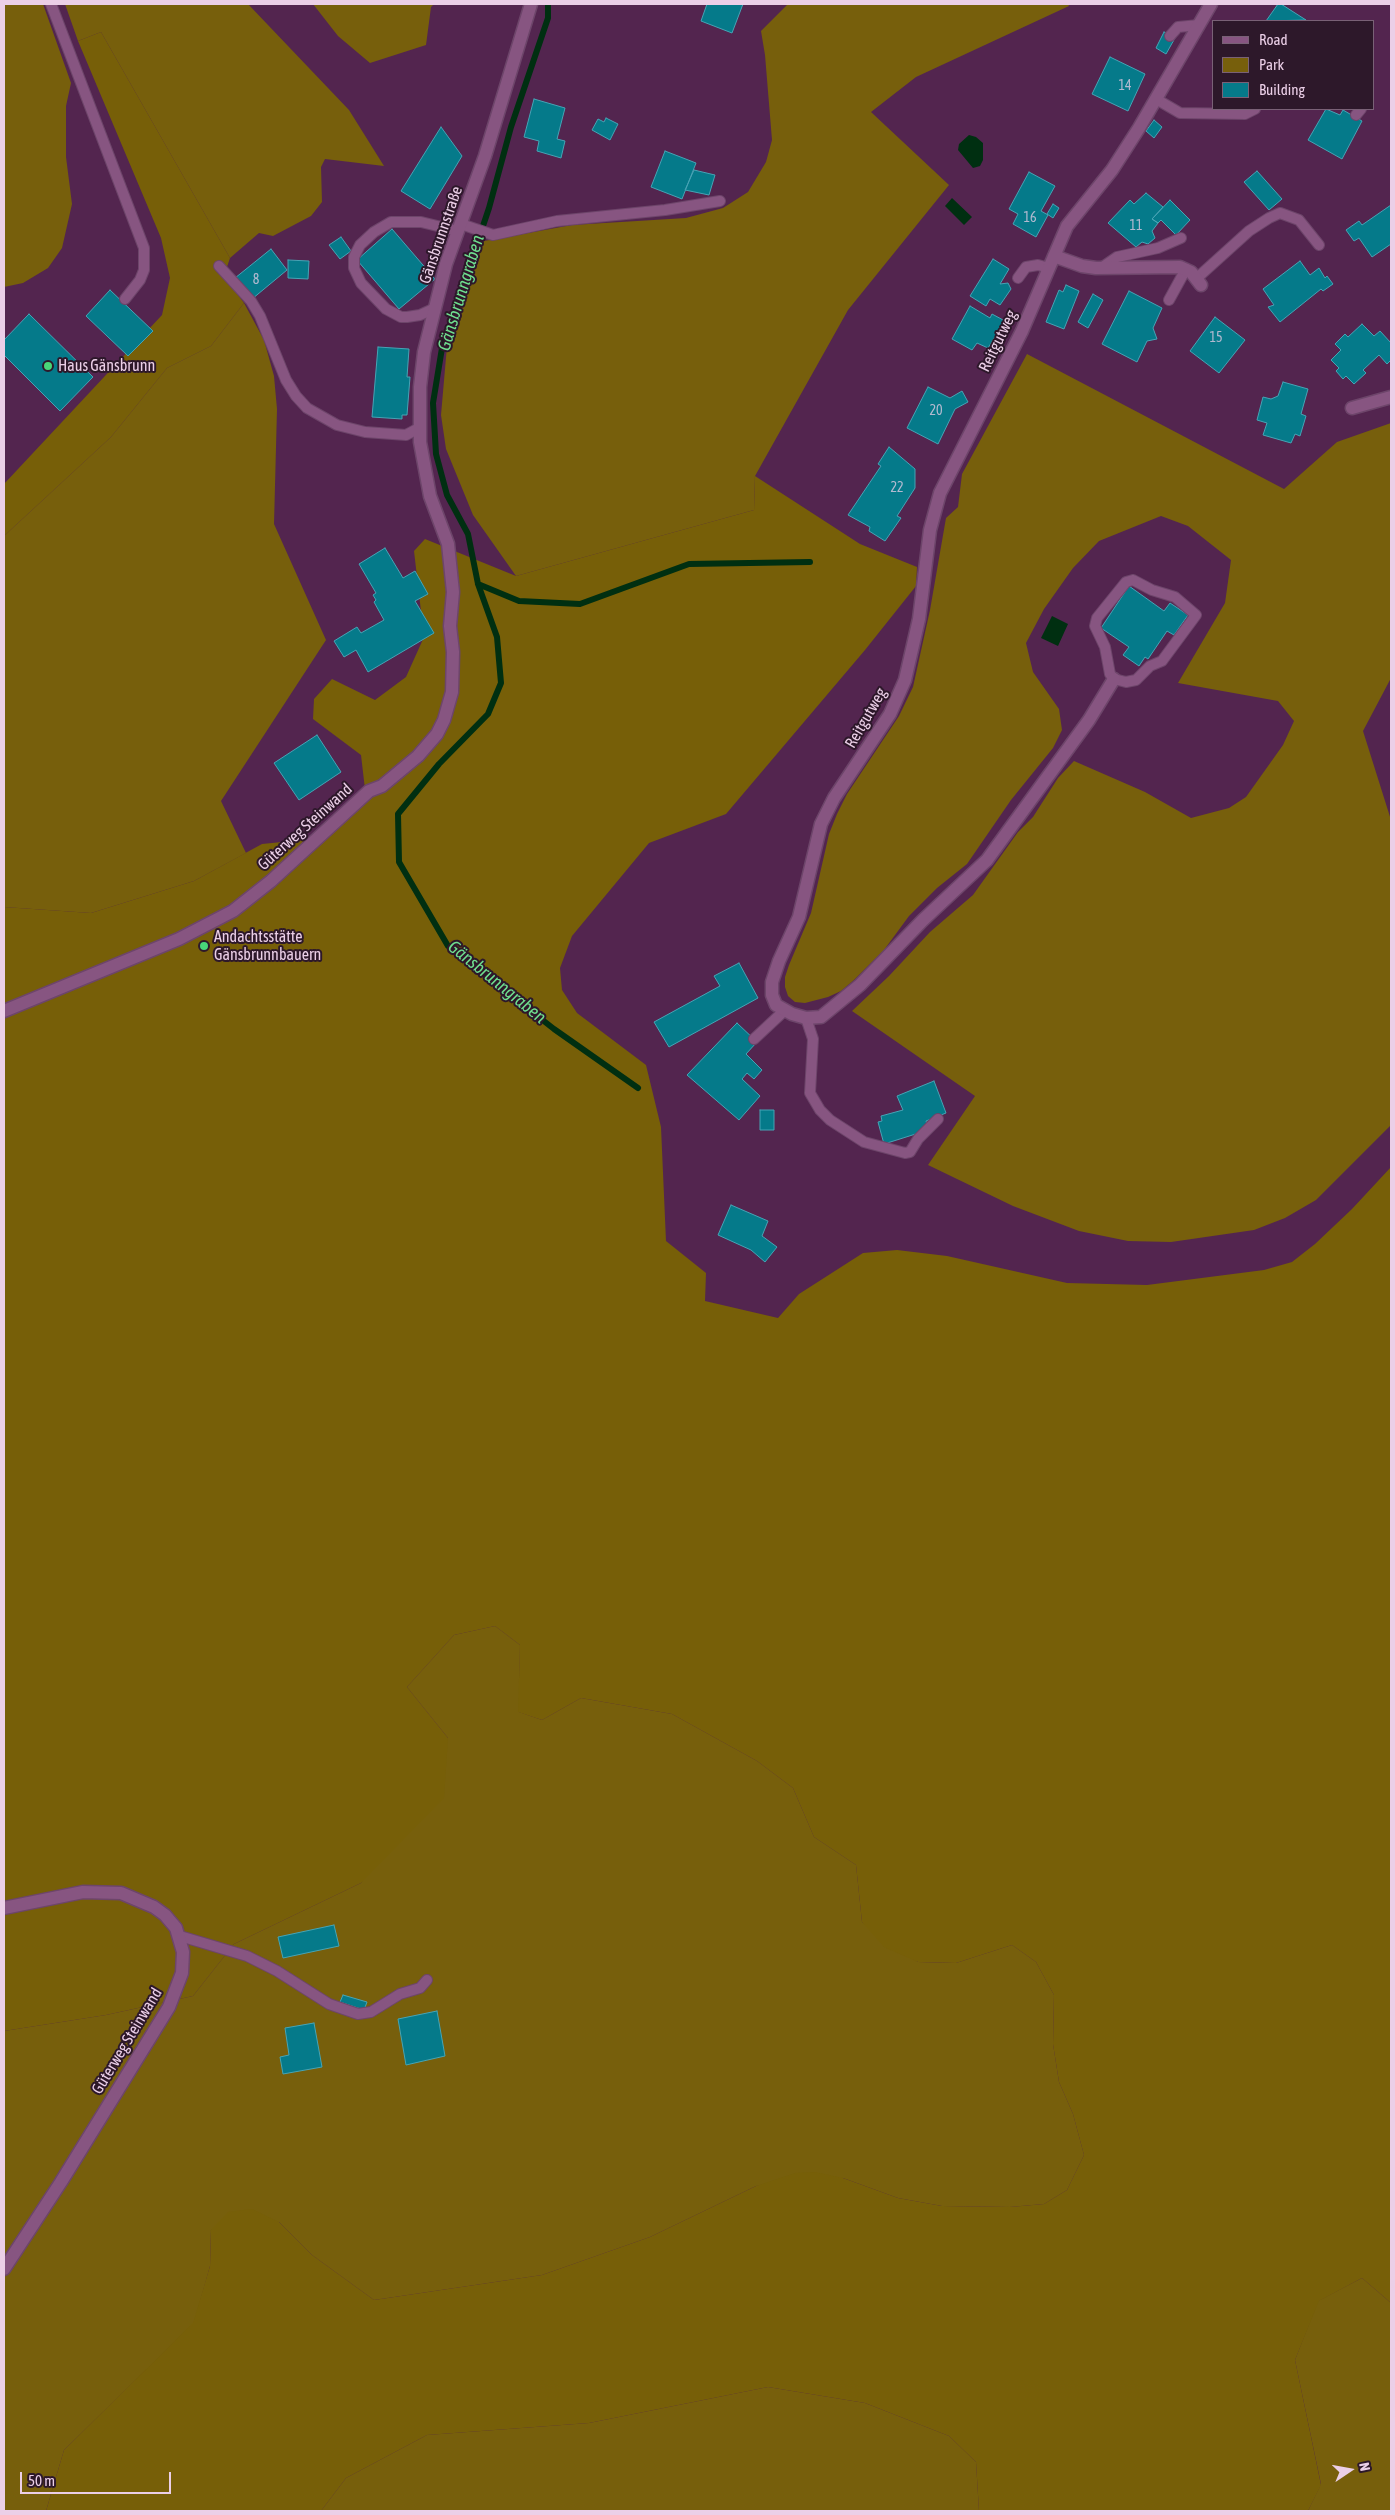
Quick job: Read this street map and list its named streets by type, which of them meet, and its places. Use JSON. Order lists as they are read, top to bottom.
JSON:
{
  "streets": {
    "street": ["Gänsbrunnstraße", "Reitgutweg", "Güterweg Steinwand"]
  },
  "crossings": [
    ["Gänsbrunnstraße", "Güterweg Steinwand"]
  ],
  "water": ["Gänsbrunngraben"],
  "places": ["Haus Gänsbrunn", "Andachtsstätte Gänsbrunnbauern"],
  "house_numbers": [
    "14",
    "16",
    "11",
    "8",
    "15",
    "20",
    "22"
  ],
  "legend": ["Road", "Park", "Building"],
  "scale_bar": "50 m",
  "north": "right"
}
